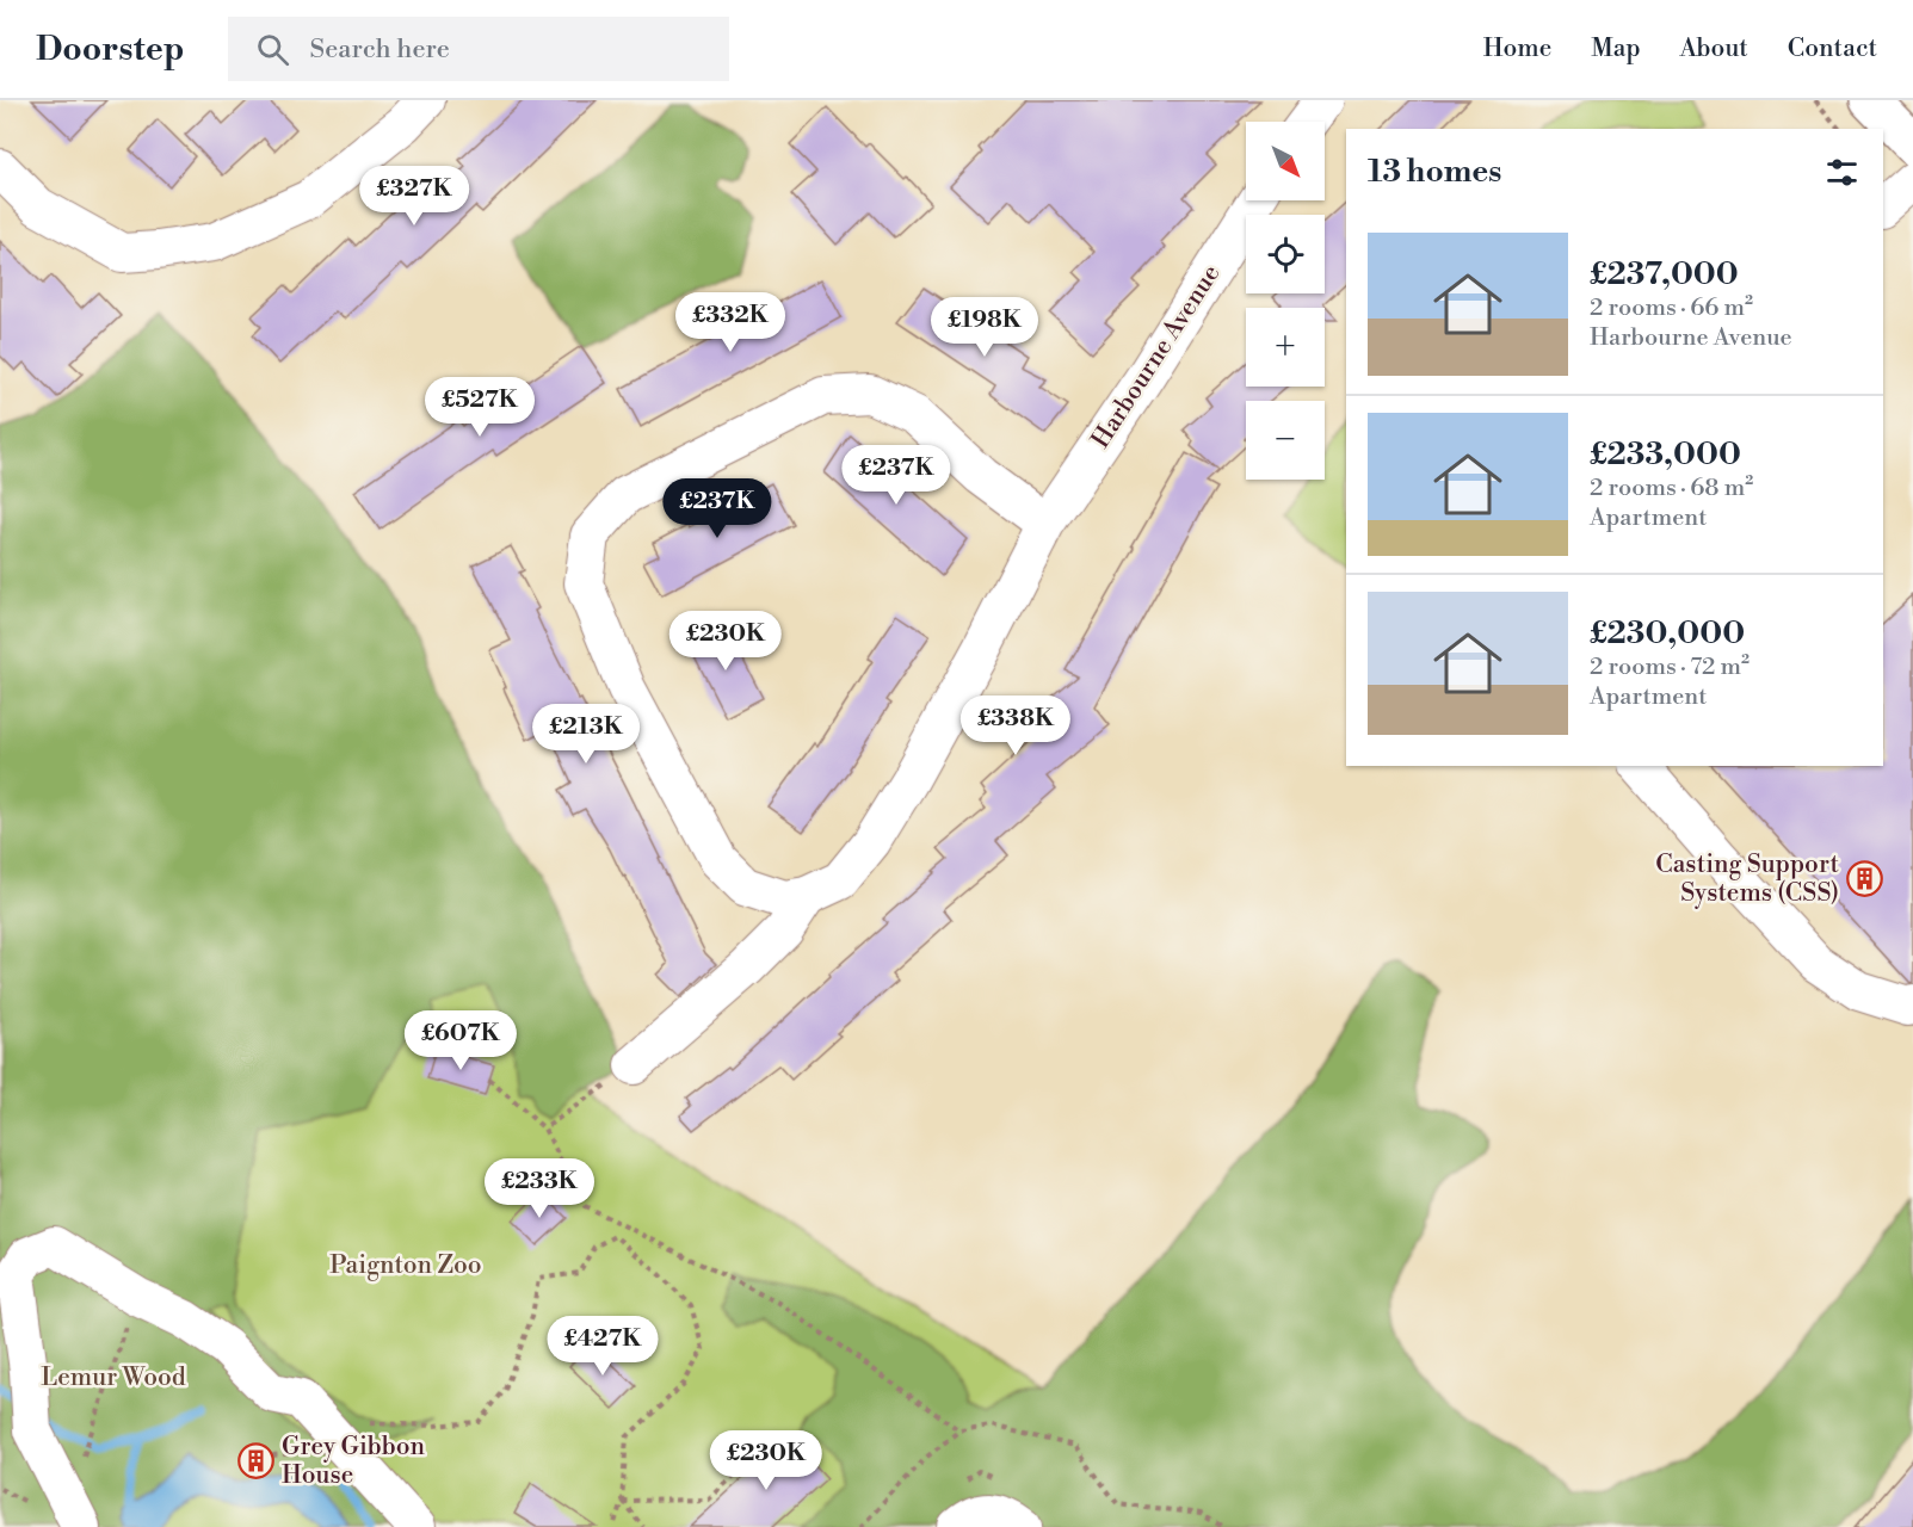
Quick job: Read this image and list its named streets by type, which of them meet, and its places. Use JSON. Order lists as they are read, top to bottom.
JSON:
{
  "streets": {
    "street": ["Harbourne Avenue"]
  },
  "parks": ["Paignton Zoo", "Lemur Wood"],
  "places": {
    "building": ["Casting Support Systems (CSS)", "Grey Gibbon House"]
  },
  "north": "bottom right",
  "page": {
    "header": "Doorstep",
    "search": "Search here",
    "nav": [
      "Home",
      "Map",
      "About",
      "Contact"
    ],
    "map_buttons": ["+", "−"],
    "heading": "13 homes",
    "price": [
      "£327K",
      "£332K",
      "£198K",
      "£527K",
      "£237K",
      "£237K",
      "£230K",
      "£338K",
      "£213K",
      "£607K",
      "£233K",
      "£427K",
      "£230K"
    ],
    "list": [
      {
        "name": "£237,000",
        "note": "2 rooms · 66 m² · Harbourne Avenue"
      },
      {
        "name": "£233,000",
        "note": "2 rooms · 68 m² · Apartment"
      },
      {
        "name": "£230,000",
        "note": "2 rooms · 72 m² · Apartment"
      }
    ]
  }
}
